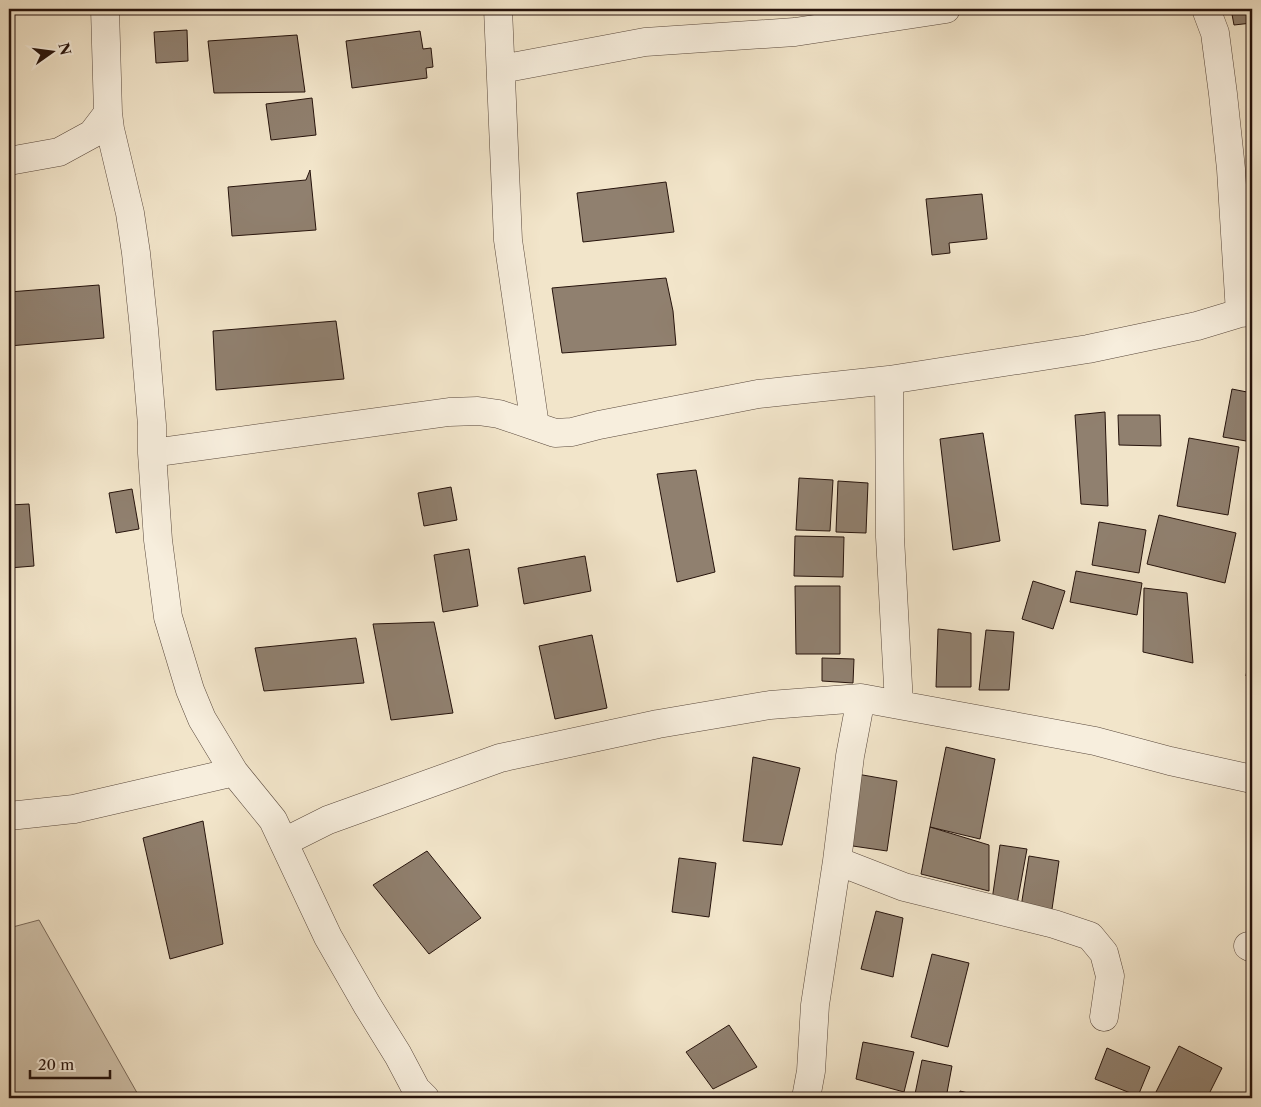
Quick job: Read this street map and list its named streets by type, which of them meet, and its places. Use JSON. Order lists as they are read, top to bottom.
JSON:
{
  "scale_bar": "20 m",
  "north": "right"
}
